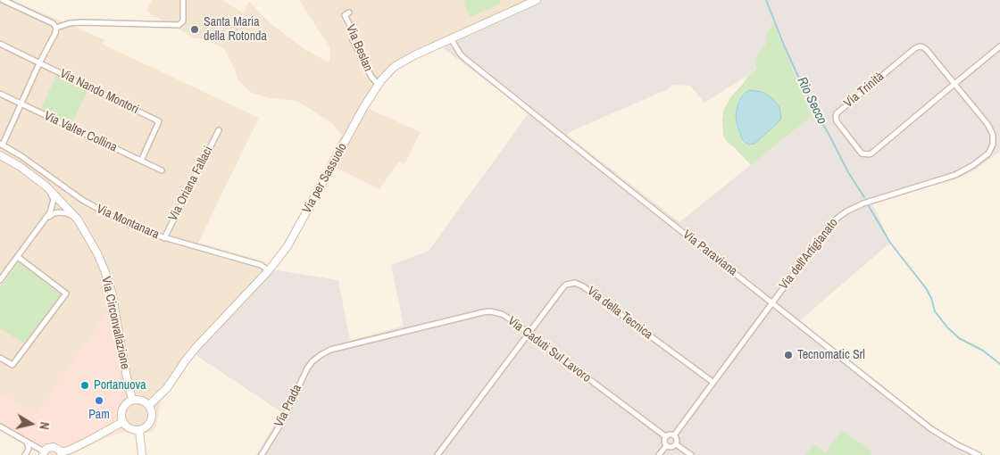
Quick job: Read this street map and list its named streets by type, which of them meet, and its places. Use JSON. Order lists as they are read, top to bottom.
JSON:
{
  "streets": {
    "main road": ["Via per Sassuolo", "Via Circonvallazione"],
    "street": [
      "Via Beslan",
      "Via Trinità",
      "Via Nando Montori",
      "Via Valter Collina",
      "Via Oriana Fallaci",
      "Via Montanara",
      "Via Paraviana",
      "Via dell'Artigianato",
      "Via della Tecnica",
      "Via Caduti Sul Lavoro",
      "Via Prada"
    ]
  },
  "crossings": [
    ["Via Beslan", "Via per Sassuolo"],
    ["Via Trinità", "Via dell'Artigianato"],
    ["Via Nando Montori", "Via Valter Collina"],
    ["Via per Sassuolo", "Via Montanara"],
    ["Via per Sassuolo", "Via Paraviana"],
    ["Via per Sassuolo", "Via Circonvallazione"],
    ["Via Oriana Fallaci", "Via Montanara"],
    ["Via Paraviana", "Via dell'Artigianato"],
    ["Via dell'Artigianato", "Via della Tecnica"],
    ["Via dell'Artigianato", "Via Caduti Sul Lavoro"],
    ["Via della Tecnica", "Via Caduti Sul Lavoro"],
    ["Via Caduti Sul Lavoro", "Via Prada"]
  ],
  "water": ["Rio Secco"],
  "places": [
    "Santa Maria della Rotonda",
    "Tecnomatic Srl",
    "Portanuova",
    "Pam"
  ],
  "north": "right"
}
